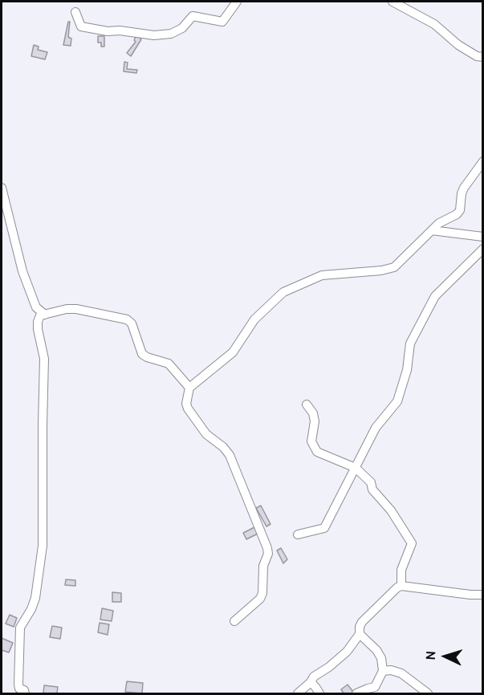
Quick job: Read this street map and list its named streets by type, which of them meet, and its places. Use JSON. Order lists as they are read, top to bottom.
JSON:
{
  "north": "left"
}
